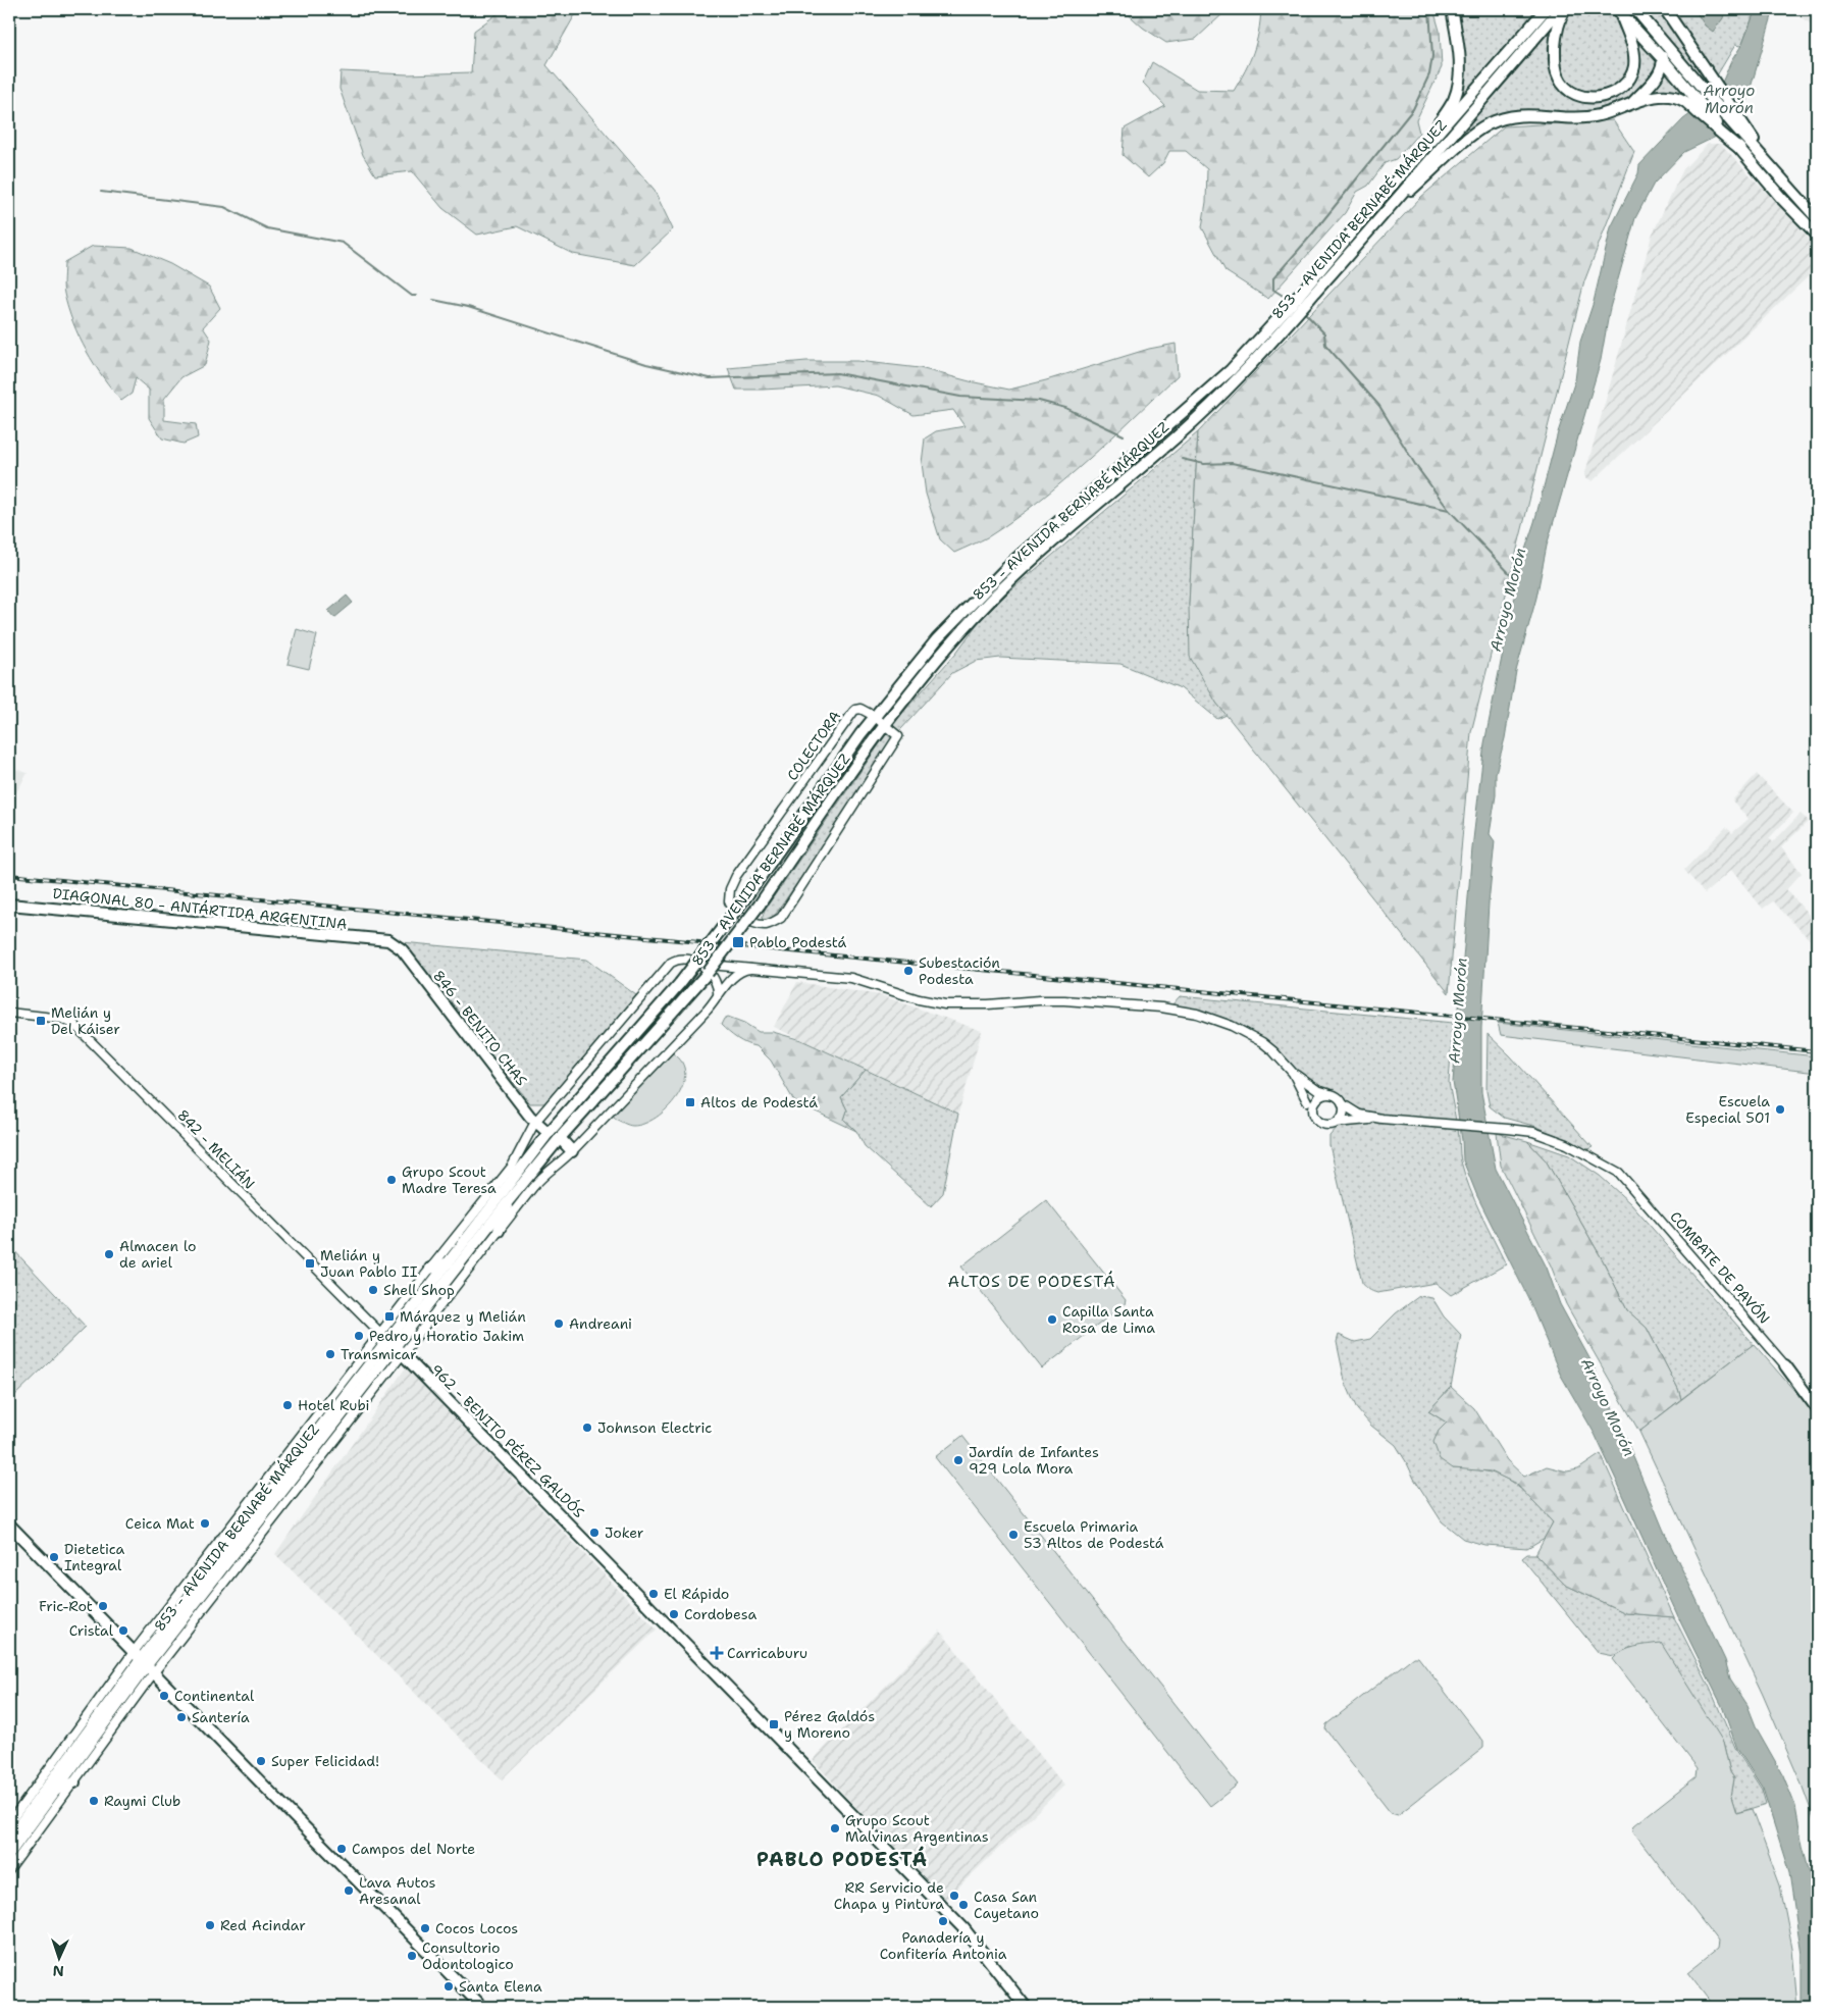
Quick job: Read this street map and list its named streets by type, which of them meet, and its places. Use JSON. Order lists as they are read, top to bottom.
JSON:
{
  "streets": {
    "main road": [
      "853 - AVENIDA BERNABÉ MÁRQUEZ",
      "DIAGONAL 80 - ANTÁRTIDA ARGENTINA",
      "846 - BENITO CHAS",
      "COMBATE DE PAVÓN",
      "962 - BENITO PÉREZ GALDÓS"
    ],
    "street": ["COLECTORA", "842 - MELIÁN"]
  },
  "crossings": [
    ["853 - AVENIDA BERNABÉ MÁRQUEZ", "COLECTORA"],
    ["853 - AVENIDA BERNABÉ MÁRQUEZ", "846 - BENITO CHAS"],
    ["853 - AVENIDA BERNABÉ MÁRQUEZ", "842 - MELIÁN"],
    ["853 - AVENIDA BERNABÉ MÁRQUEZ", "962 - BENITO PÉREZ GALDÓS"],
    ["DIAGONAL 80 - ANTÁRTIDA ARGENTINA", "846 - BENITO CHAS"],
    ["842 - MELIÁN", "962 - BENITO PÉREZ GALDÓS"]
  ],
  "districts": ["ALTOS DE PODESTÁ", "PABLO PODESTÁ"],
  "water": ["Arroyo Morón"],
  "places": {
    "transit": [
      "Pablo Podestá",
      "Melián y Del Káiser",
      "Altos de Podestá",
      "Melián y Juan Pablo II",
      "Márquez y Melián",
      "Pérez Galdós y Moreno"
    ],
    "other": [
      "Subestación Podesta",
      "Escuela Especial 501",
      "Grupo Scout Madre Teresa",
      "Almacen lo de ariel",
      "Shell Shop",
      "Capilla Santa Rosa de Lima",
      "Andreani",
      "Pedro y Horatio Jakim",
      "Transmicar",
      "Hotel Rubi",
      "Johnson Electric",
      "Jardín de Infantes 929 Lola Mora",
      "Ceica Mat",
      "Joker",
      "Escuela Primaria 53 Altos de Podestá",
      "Dietetica Integral",
      "El Rápido",
      "Fric-Rot",
      "Cordobesa",
      "Cristal",
      "Continental",
      "Santería",
      "Super Felicidad!",
      "Raymi Club",
      "Grupo Scout Malvinas Argentinas",
      "Campos del Norte",
      "Lava Autos Aresanal",
      "RR Servicio de Chapa y Pintura",
      "Casa San Cayetano",
      "Panadería y Confitería Antonia",
      "Red Acindar",
      "Cocos Locos",
      "Consultorio Odontologico",
      "Santa Elena"
    ],
    "health": ["Carricaburu"]
  },
  "north": "bottom"
}
